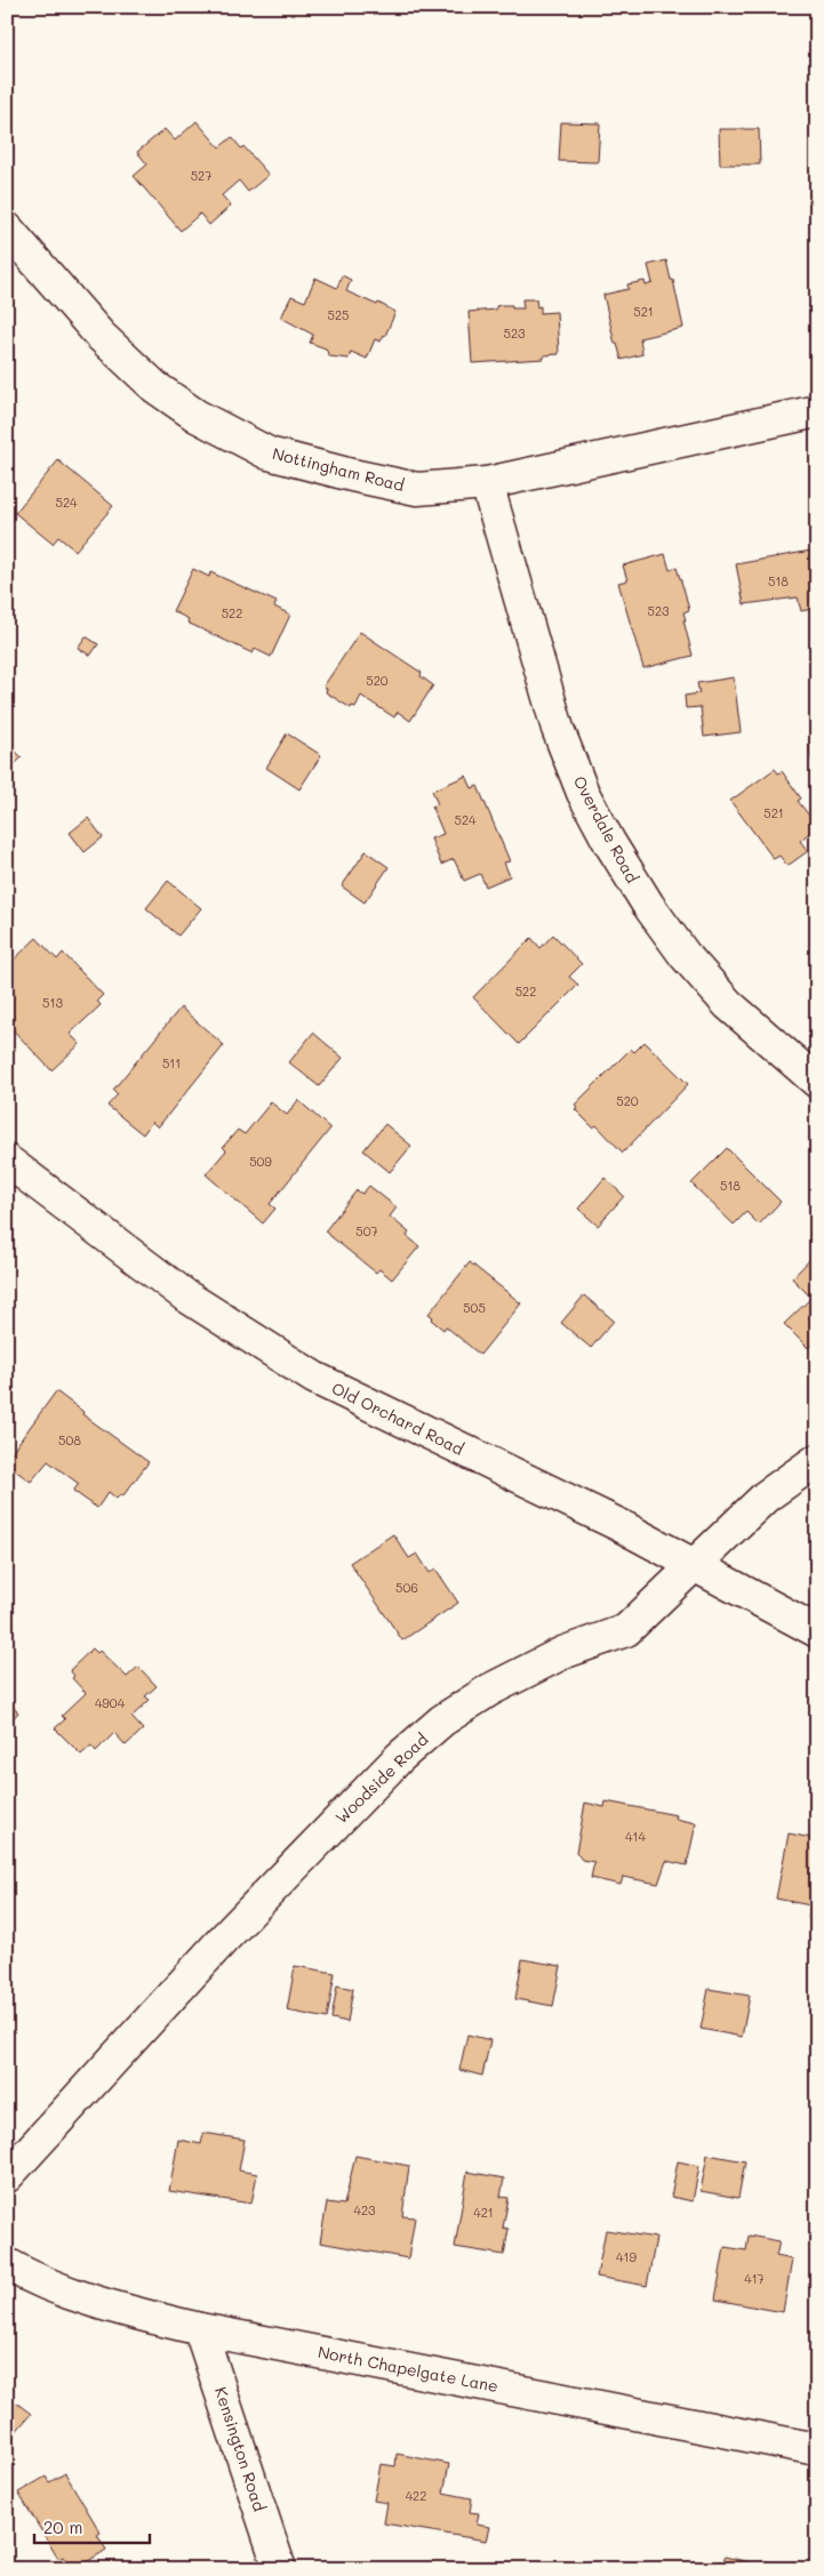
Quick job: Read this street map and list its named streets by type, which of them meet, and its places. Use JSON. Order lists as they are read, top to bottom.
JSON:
{
  "streets": {
    "street": [
      "Nottingham Road",
      "Overdale Road",
      "Old Orchard Road",
      "Woodside Road",
      "North Chapelgate Lane",
      "Kensington Road"
    ]
  },
  "crossings": [
    ["Nottingham Road", "Overdale Road"],
    ["Old Orchard Road", "Woodside Road"],
    ["North Chapelgate Lane", "Kensington Road"]
  ],
  "house_numbers": [
    "527",
    "521",
    "525",
    "523",
    "524",
    "518",
    "523",
    "522",
    "520",
    "521",
    "524",
    "522",
    "513",
    "511",
    "520",
    "509",
    "518",
    "507",
    "505",
    "508",
    "506",
    "4904",
    "414",
    "423",
    "421",
    "419",
    "417",
    "422"
  ],
  "scale_bar": "20 m"
}
